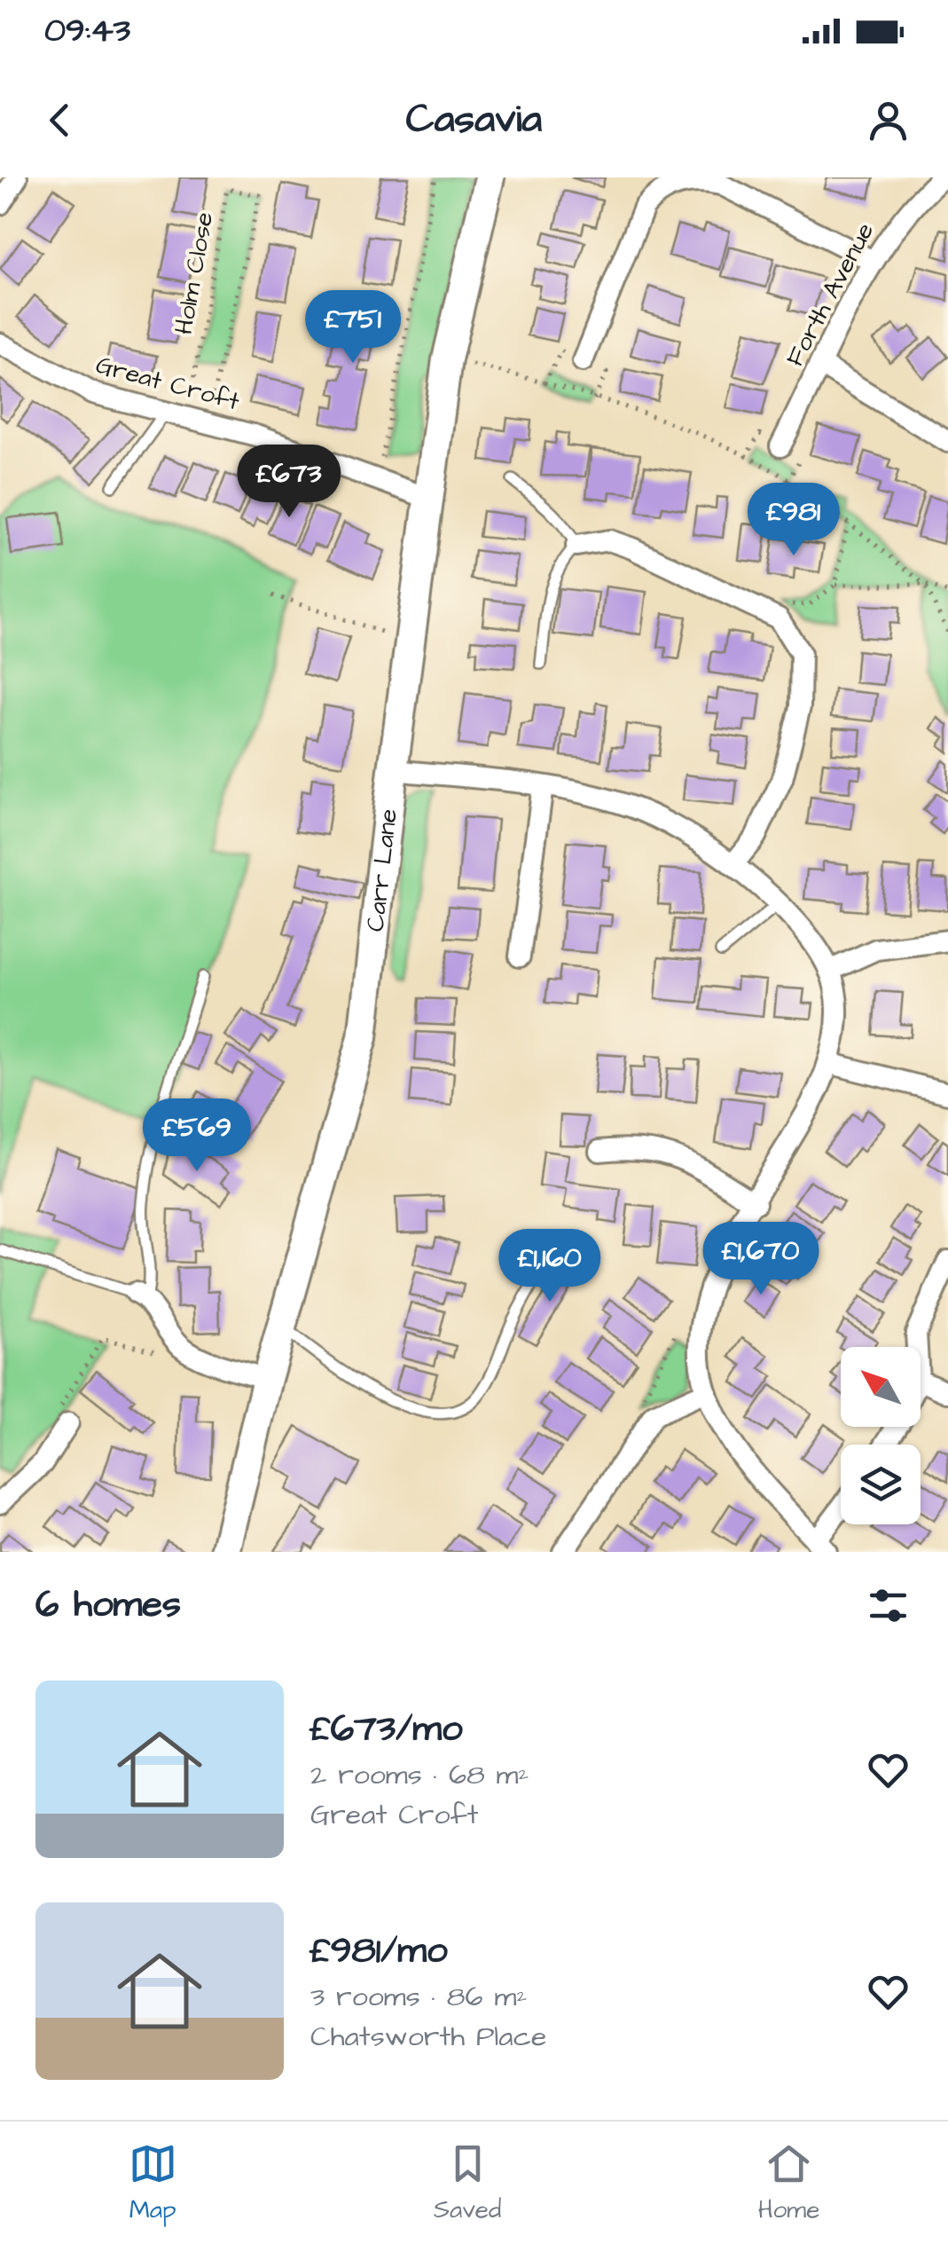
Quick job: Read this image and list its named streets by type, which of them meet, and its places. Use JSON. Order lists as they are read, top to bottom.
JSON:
{
  "streets": {
    "main road": ["Carr Lane"],
    "street": ["Forth Avenue", "Great Croft"],
    "path": ["Holm Close"]
  },
  "crossings": [
    ["Holm Close", "Great Croft"],
    ["Great Croft", "Carr Lane"]
  ],
  "north": "top left",
  "page": {
    "status": "09:43",
    "header": "Casavia",
    "price": [
      "£751",
      "£673",
      "£981",
      "£569",
      "£1,670",
      "£1,160"
    ],
    "heading": "6 homes",
    "list": [
      {
        "name": "£673/mo",
        "note": "2 rooms · 68 m² · Great Croft"
      },
      {
        "name": "£981/mo",
        "note": "3 rooms · 86 m² · Chatsworth Place"
      }
    ],
    "tabs": ["Map", "Saved", "Home"]
  }
}
